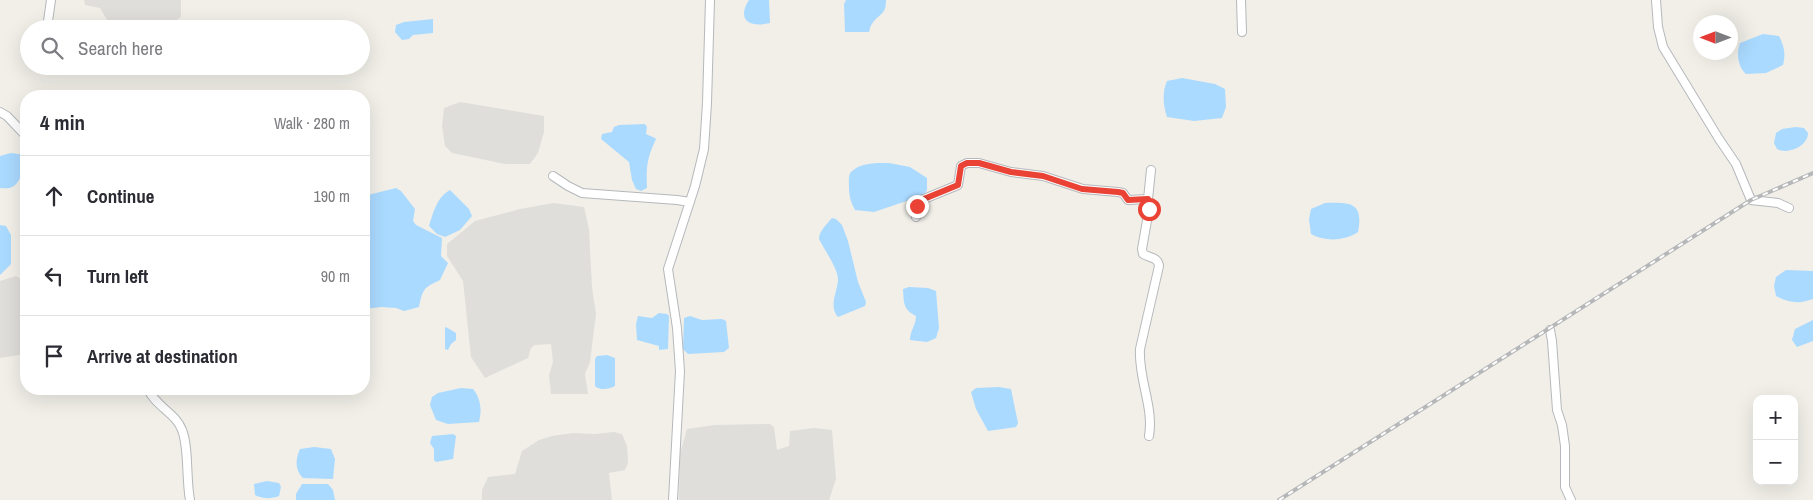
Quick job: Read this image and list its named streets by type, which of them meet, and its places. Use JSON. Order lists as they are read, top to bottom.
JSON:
{
  "north": "left",
  "page": {
    "search": "Search here",
    "heading": ["4 min", "Walk · 280 m"],
    "list": [
      ["Continue", "190 m"],
      ["Turn left", "90 m"],
      "Arrive at destination"
    ],
    "map_buttons": ["+", "−"]
  }
}
